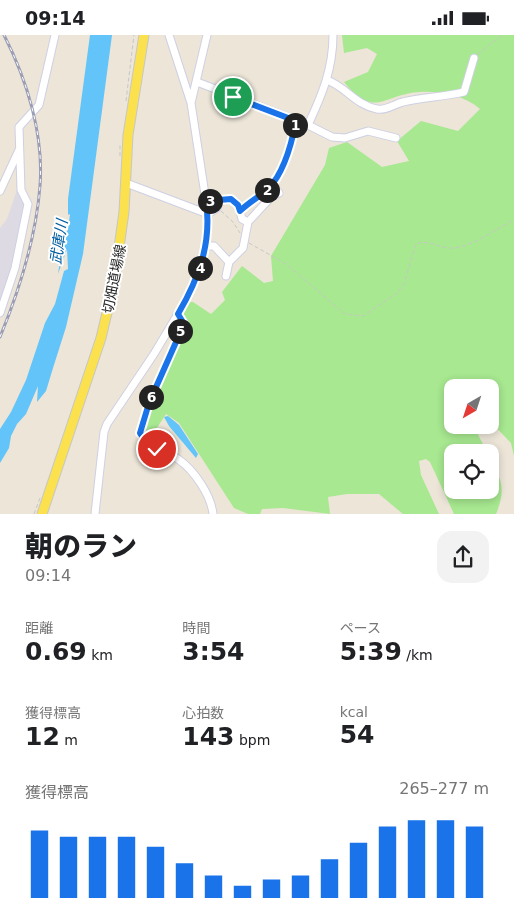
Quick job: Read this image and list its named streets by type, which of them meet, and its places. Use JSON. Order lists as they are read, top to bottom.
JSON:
{
  "streets": {
    "main road": ["切畑道場線"]
  },
  "water": ["武庫川"],
  "north": "bottom left",
  "page": {
    "status": "09:14",
    "pins": [
      "1",
      "2",
      "3",
      "4",
      "5",
      "6"
    ],
    "heading": ["朝のラン", "09:14"],
    "stats": [
      ["距離", "0.69 km"],
      ["時間", "3:54"],
      ["ペース", "5:39 /km"],
      ["獲得標高", "12 m"],
      ["心拍数", "143 bpm"],
      ["kcal", "54"]
    ],
    "chart": ["獲得標高", "265–277 m"]
  }
}
